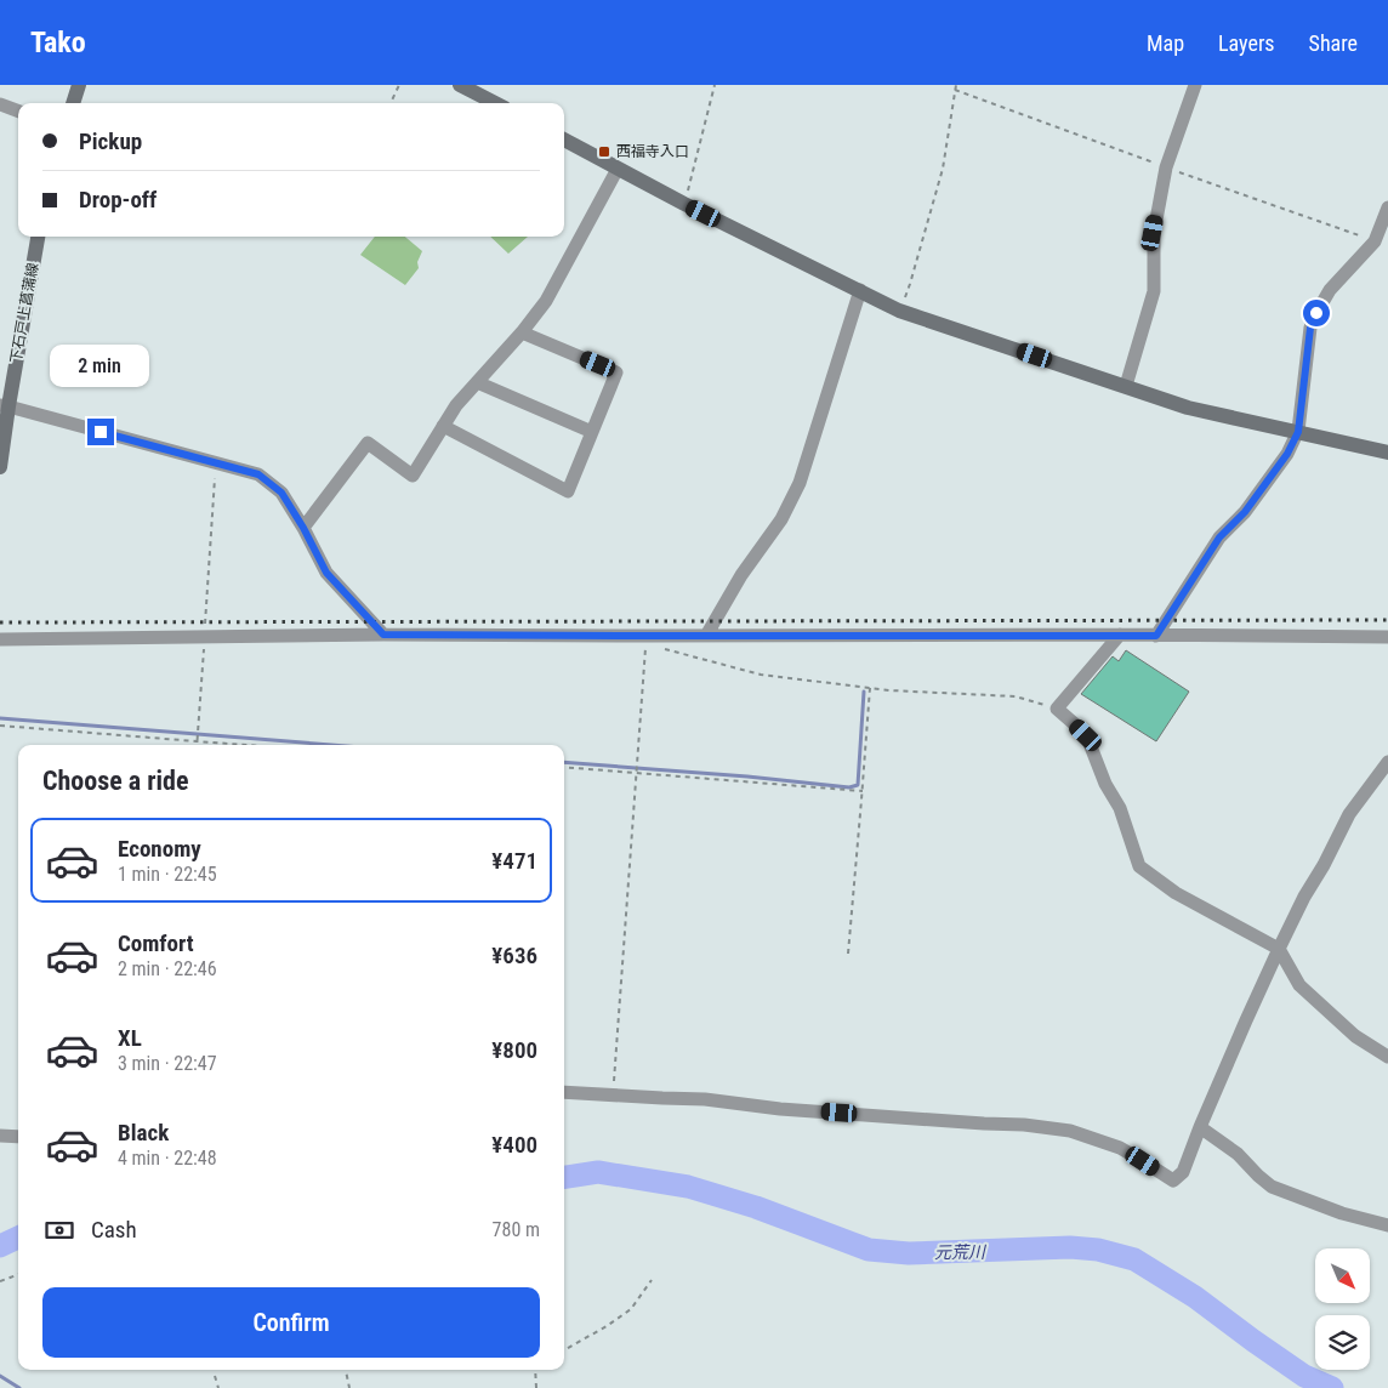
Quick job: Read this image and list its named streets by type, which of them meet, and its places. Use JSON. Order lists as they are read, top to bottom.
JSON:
{
  "streets": {
    "street": ["下石戸上菖蒲線"]
  },
  "water": ["元荒川"],
  "places": {
    "transit": ["西福寺入口"]
  },
  "north": "bottom right",
  "page": {
    "header": "Tako",
    "nav": ["Map", "Layers", "Share"],
    "banner": ["Pickup", "Drop-off"],
    "bubble": "2 min",
    "heading": "Choose a ride",
    "list": [
      {
        "name": "Economy",
        "note": "1 min · 22:45",
        "value": "¥471"
      },
      {
        "name": "Comfort",
        "note": "2 min · 22:46",
        "value": "¥636"
      },
      {
        "name": "XL",
        "note": "3 min · 22:47",
        "value": "¥800"
      },
      {
        "name": "Black",
        "note": "4 min · 22:48",
        "value": "¥400"
      }
    ],
    "pay": ["Cash", "780 m"],
    "buttons": "Confirm"
  }
}
